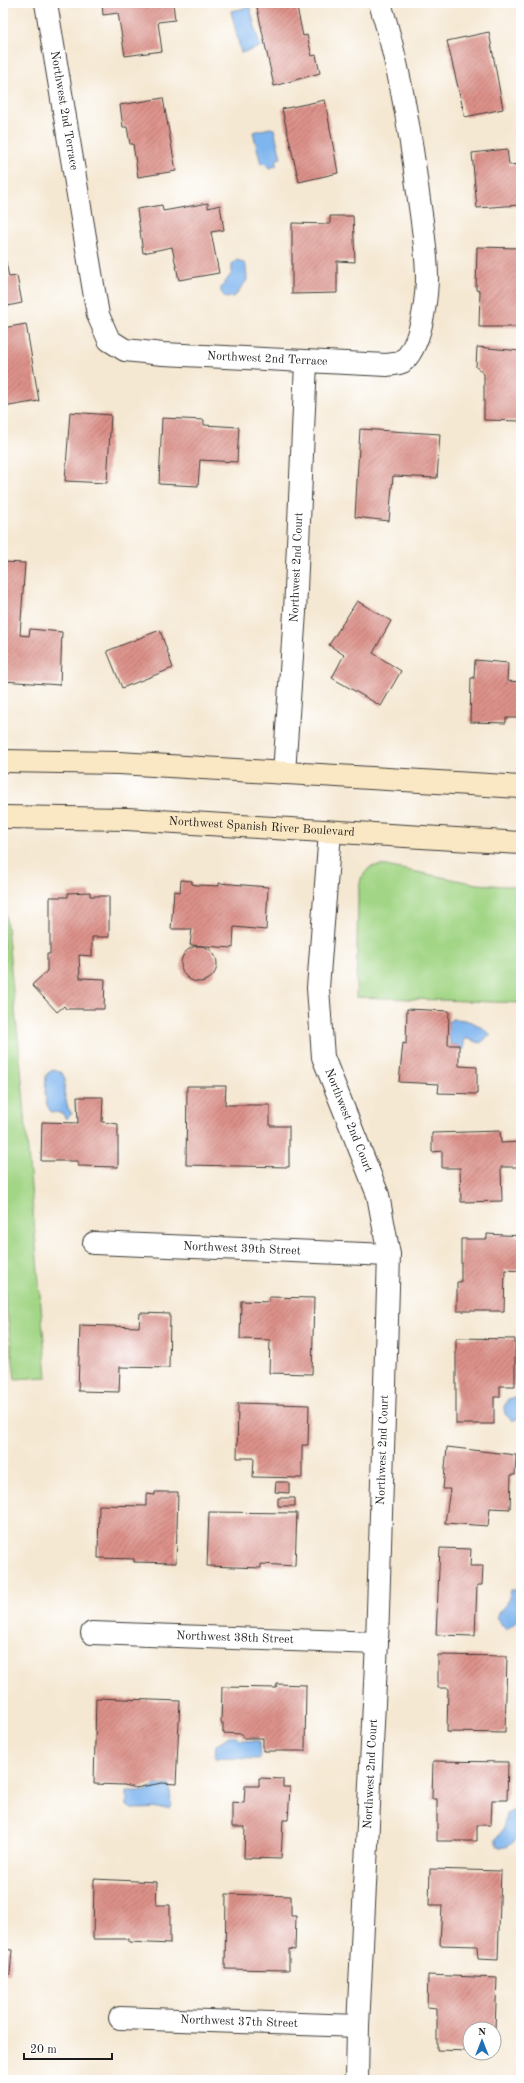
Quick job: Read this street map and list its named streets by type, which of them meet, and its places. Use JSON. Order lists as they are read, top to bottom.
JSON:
{
  "streets": {
    "main road": ["Northwest Spanish River Boulevard"],
    "street": [
      "Northwest 2nd Terrace",
      "Northwest 2nd Court",
      "Northwest 39th Street",
      "Northwest 38th Street",
      "Northwest 37th Street"
    ]
  },
  "crossings": [
    ["Northwest 2nd Terrace", "Northwest 2nd Court"],
    ["Northwest 2nd Court", "Northwest Spanish River Boulevard"],
    ["Northwest 2nd Court", "Northwest 39th Street"],
    ["Northwest 2nd Court", "Northwest 38th Street"],
    ["Northwest 2nd Court", "Northwest 37th Street"]
  ],
  "scale_bar": "20 m",
  "north": "top"
}
